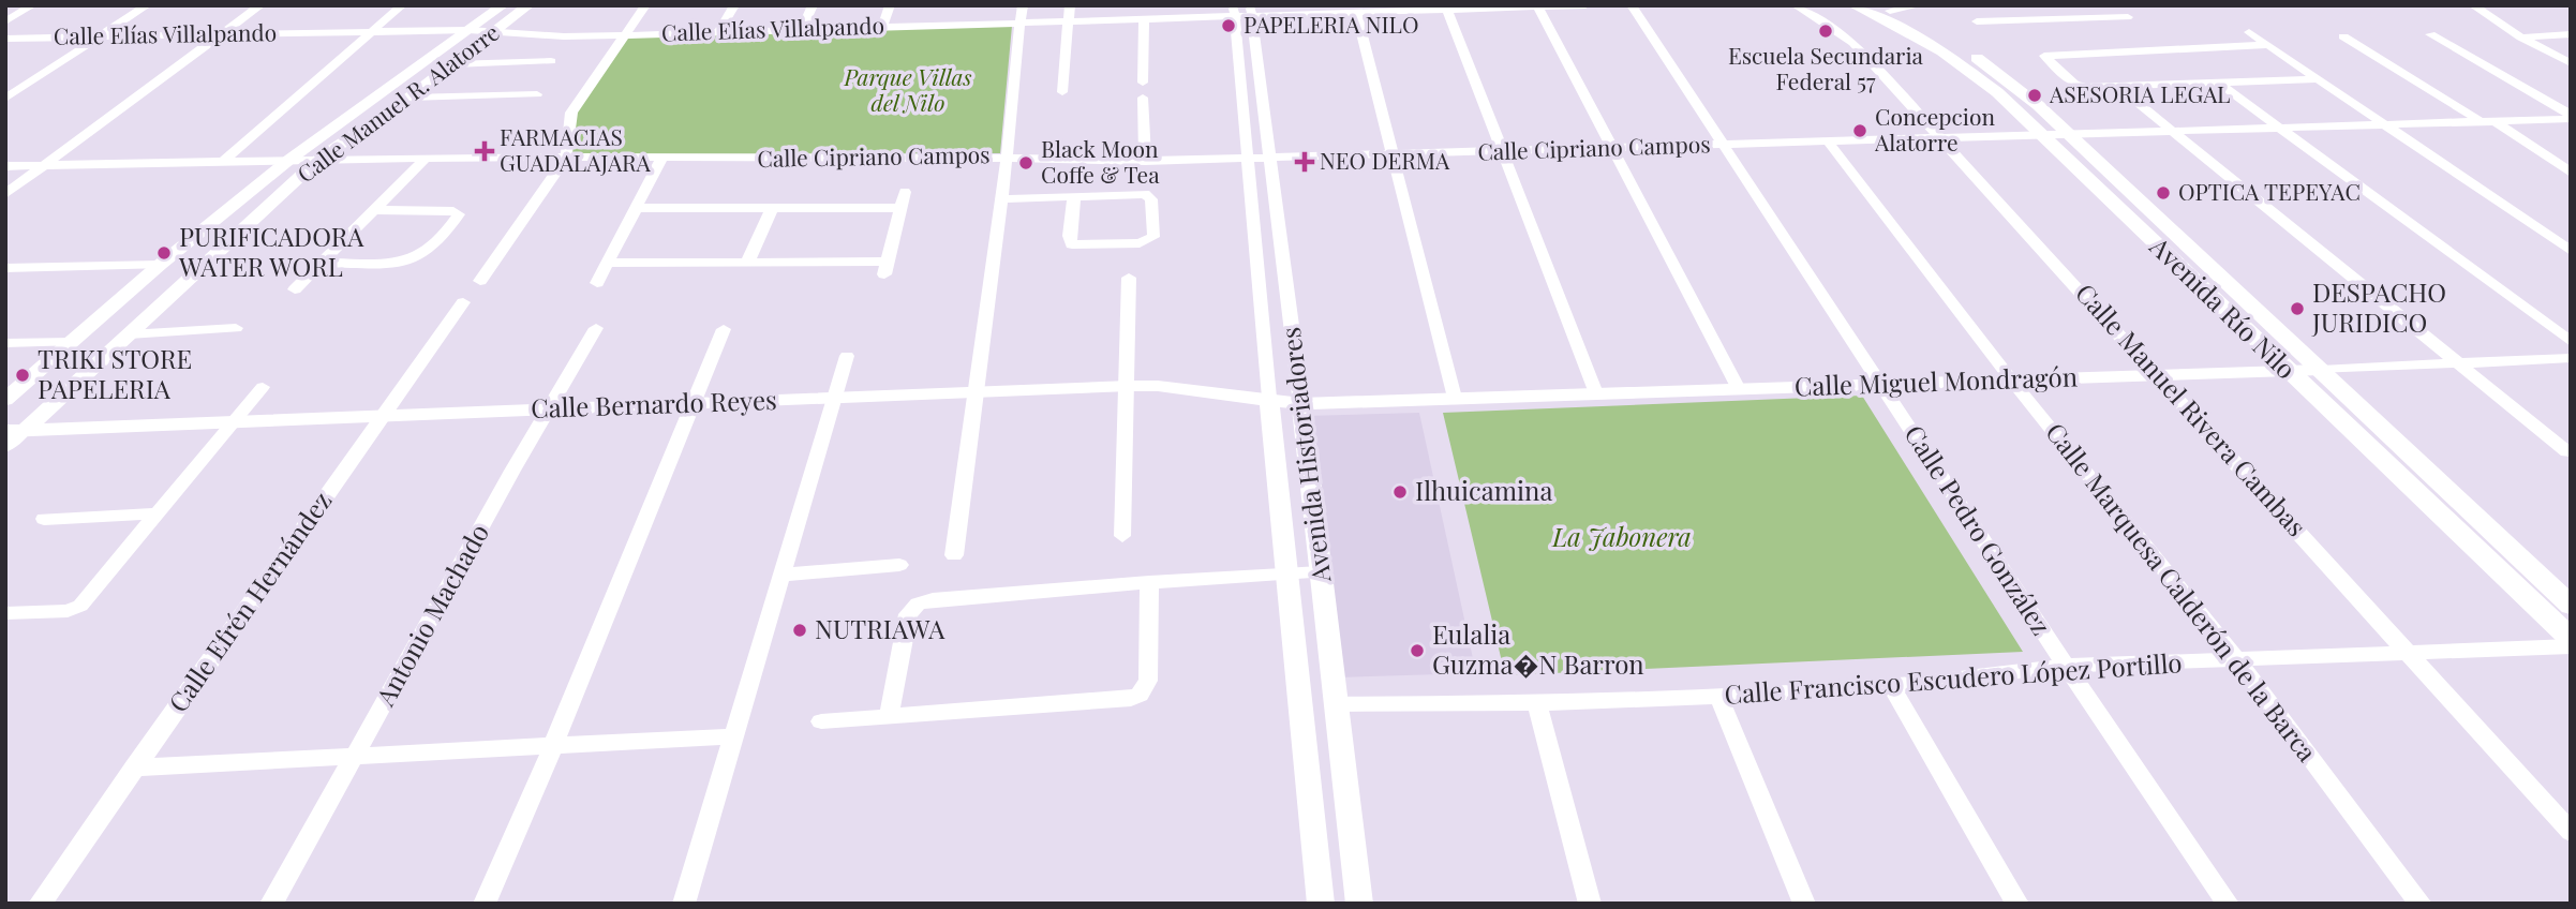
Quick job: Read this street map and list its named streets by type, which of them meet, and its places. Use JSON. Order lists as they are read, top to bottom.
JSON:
{
  "streets": {
    "main road": ["Avenida Río Nilo"],
    "street": [
      "Calle Elías Villalpando",
      "Calle Manuel R. Alatorre",
      "Calle Cipriano Campos",
      "Calle Miguel Mondragón",
      "Calle Bernardo Reyes",
      "Calle Manuel Rivera Cambas",
      "Avenida Historiadores",
      "Calle Pedro González",
      "Calle Marquesa Calderón de la Barca",
      "Calle Efrén Hernández",
      "Antonio Machado",
      "Calle Francisco Escudero López Portillo"
    ]
  },
  "crossings": [
    ["Calle Elías Villalpando", "Calle Manuel R. Alatorre"],
    ["Calle Elías Villalpando", "Avenida Historiadores"],
    ["Calle Manuel R. Alatorre", "Calle Cipriano Campos"],
    ["Calle Manuel R. Alatorre", "Calle Bernardo Reyes"],
    ["Calle Cipriano Campos", "Avenida Río Nilo"],
    ["Calle Cipriano Campos", "Calle Manuel Rivera Cambas"],
    ["Calle Cipriano Campos", "Avenida Historiadores"],
    ["Calle Cipriano Campos", "Calle Pedro González"],
    ["Calle Cipriano Campos", "Calle Marquesa Calderón de la Barca"],
    ["Avenida Río Nilo", "Calle Miguel Mondragón"],
    ["Calle Miguel Mondragón", "Calle Bernardo Reyes"],
    ["Calle Miguel Mondragón", "Calle Manuel Rivera Cambas"],
    ["Calle Miguel Mondragón", "Avenida Historiadores"],
    ["Calle Miguel Mondragón", "Calle Pedro González"],
    ["Calle Miguel Mondragón", "Calle Marquesa Calderón de la Barca"],
    ["Calle Bernardo Reyes", "Avenida Historiadores"],
    ["Calle Bernardo Reyes", "Calle Efrén Hernández"],
    ["Calle Bernardo Reyes", "Antonio Machado"],
    ["Calle Manuel Rivera Cambas", "Calle Francisco Escudero López Portillo"],
    ["Avenida Historiadores", "Calle Francisco Escudero López Portillo"],
    ["Calle Pedro González", "Calle Francisco Escudero López Portillo"],
    ["Calle Marquesa Calderón de la Barca", "Calle Francisco Escudero López Portillo"]
  ],
  "parks": ["Parque Villas del Nilo", "La Jabonera"],
  "places": {
    "other": [
      "PAPELERIA NILO",
      "Escuela Secundaria Federal 57",
      "ASESORIA LEGAL",
      "Concepcion Alatorre",
      "Black Moon Coffe & Tea",
      "OPTICA TEPEYAC",
      "PURIFICADORA WATER WORL",
      "DESPACHO JURIDICO",
      "TRIKI STORE PAPELERIA",
      "Ilhuicamina",
      "NUTRIAWA",
      "Eulalia Guzma�N Barron"
    ],
    "health": ["FARMACIAS GUADALAJARA", "NEO DERMA"]
  }
}
